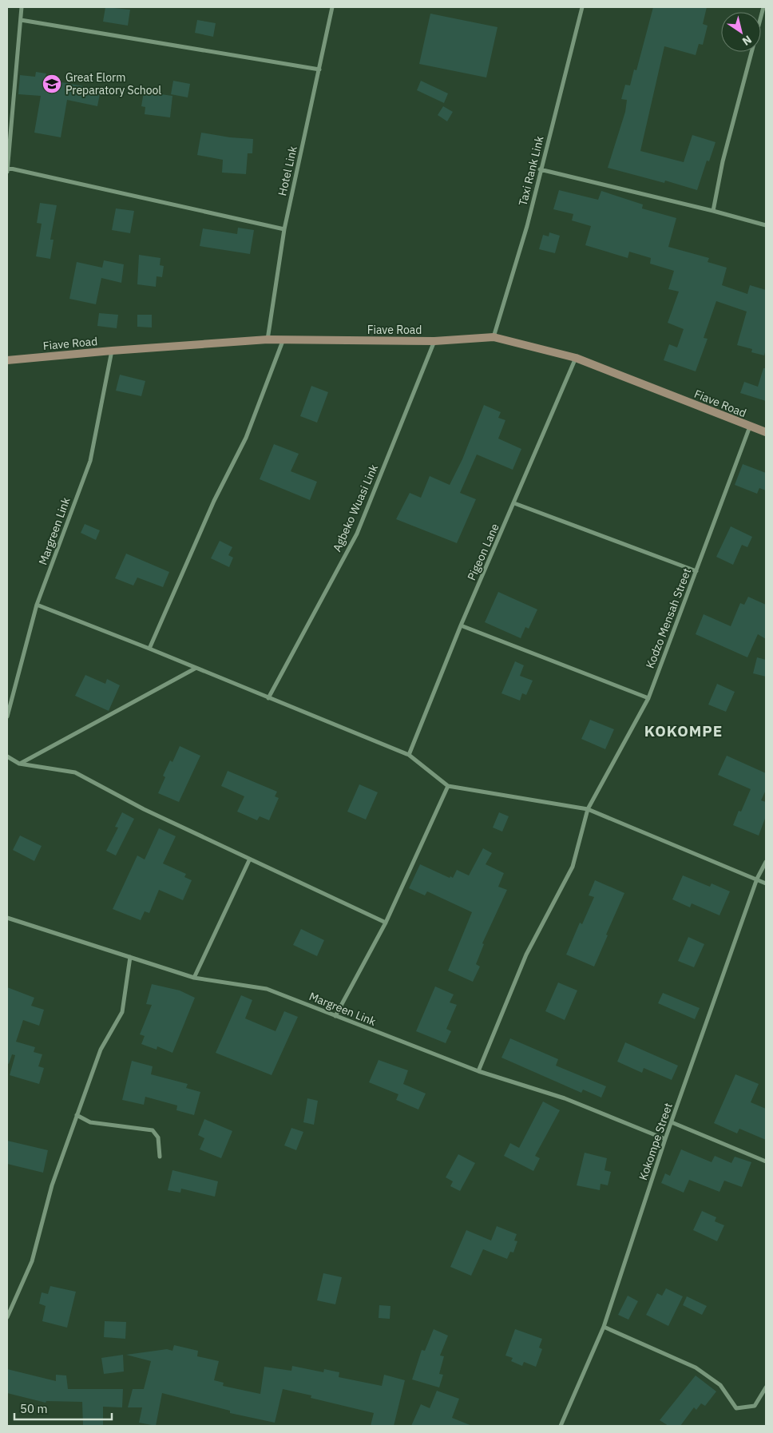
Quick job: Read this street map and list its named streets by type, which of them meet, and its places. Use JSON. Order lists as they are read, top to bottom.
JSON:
{
  "streets": {
    "street": [
      "Hotel Link",
      "Taxi Rank Link",
      "Fiave Road",
      "Agbeko Wuasi Link",
      "Margreen Link",
      "Pigeon Lane",
      "Kodzo Mensah Street",
      "Kokompe Street"
    ]
  },
  "crossings": [
    ["Hotel Link", "Fiave Road"],
    ["Taxi Rank Link", "Fiave Road"],
    ["Fiave Road", "Agbeko Wuasi Link"],
    ["Fiave Road", "Margreen Link"],
    ["Fiave Road", "Pigeon Lane"],
    ["Fiave Road", "Kodzo Mensah Street"],
    ["Margreen Link", "Kodzo Mensah Street"],
    ["Margreen Link", "Kokompe Street"]
  ],
  "districts": ["KOKOMPE"],
  "places": {
    "school or university": ["Great Elorm Preparatory School"]
  },
  "scale_bar": "50 m",
  "north": "bottom right"
}
